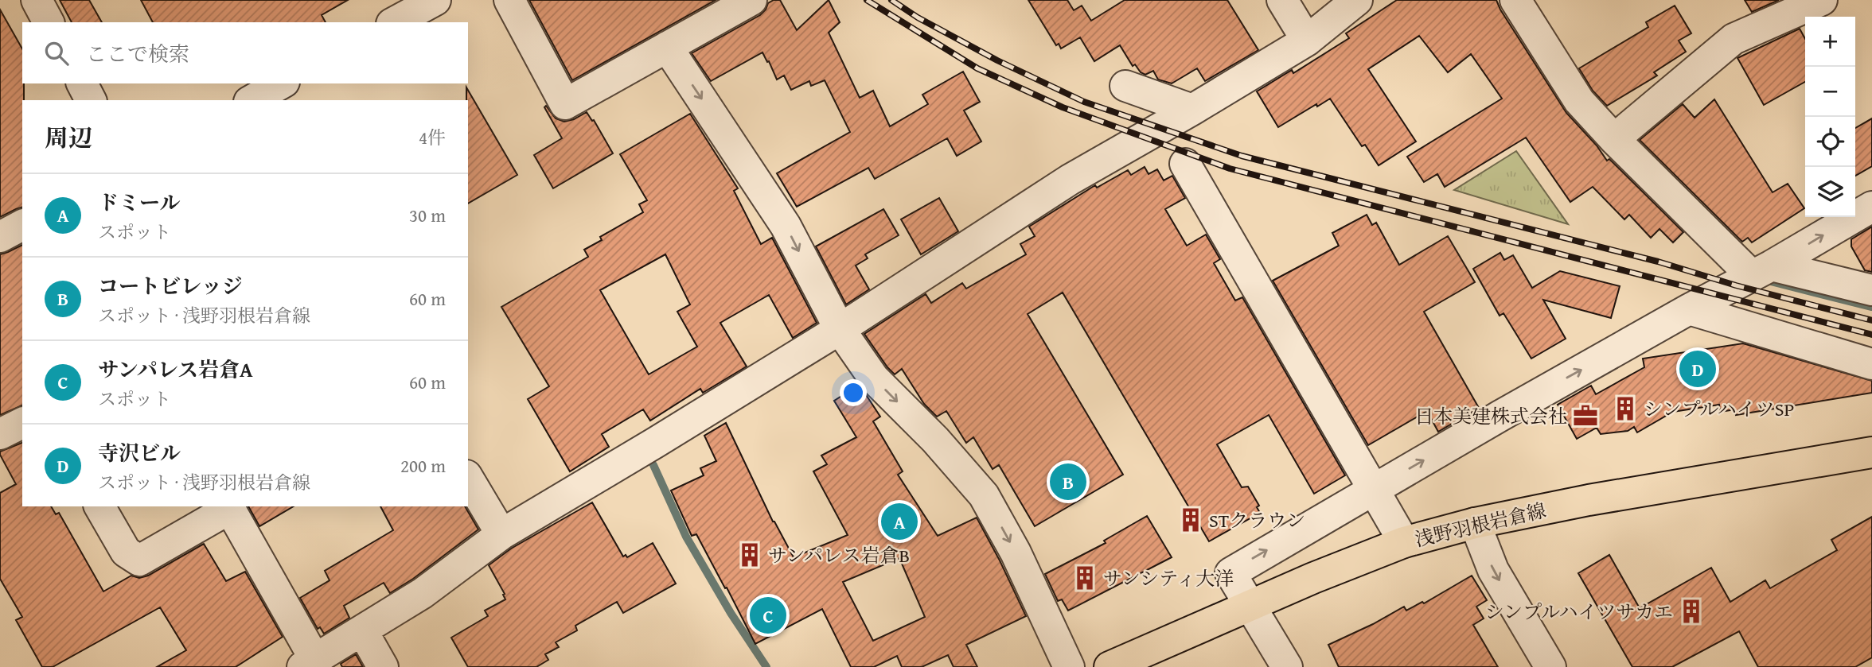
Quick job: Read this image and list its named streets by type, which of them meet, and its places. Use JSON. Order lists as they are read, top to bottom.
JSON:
{
  "streets": {
    "main road": ["浅野羽根岩倉線"]
  },
  "places": {
    "building": [
      "シンプルハイツSP",
      "STクラウン",
      "サンパレス岩倉B",
      "サンシティ大洋",
      "シンプルハイツサカエ"
    ],
    "office": ["日本美建株式会社"]
  },
  "page": {
    "map_buttons": ["+", "−"],
    "search": "ここで検索",
    "heading": ["周辺", "4件"],
    "list": [
      {
        "mark": "A",
        "name": "ドミール",
        "note": "スポット",
        "value": "30 m"
      },
      {
        "mark": "B",
        "name": "コートビレッジ",
        "note": "スポット · 浅野羽根岩倉線",
        "value": "60 m"
      },
      {
        "mark": "C",
        "name": "サンパレス岩倉A",
        "note": "スポット",
        "value": "60 m"
      },
      {
        "mark": "D",
        "name": "寺沢ビル",
        "note": "スポット · 浅野羽根岩倉線",
        "value": "200 m"
      }
    ],
    "pins": [
      "D",
      "B",
      "A",
      "C"
    ]
  }
}
